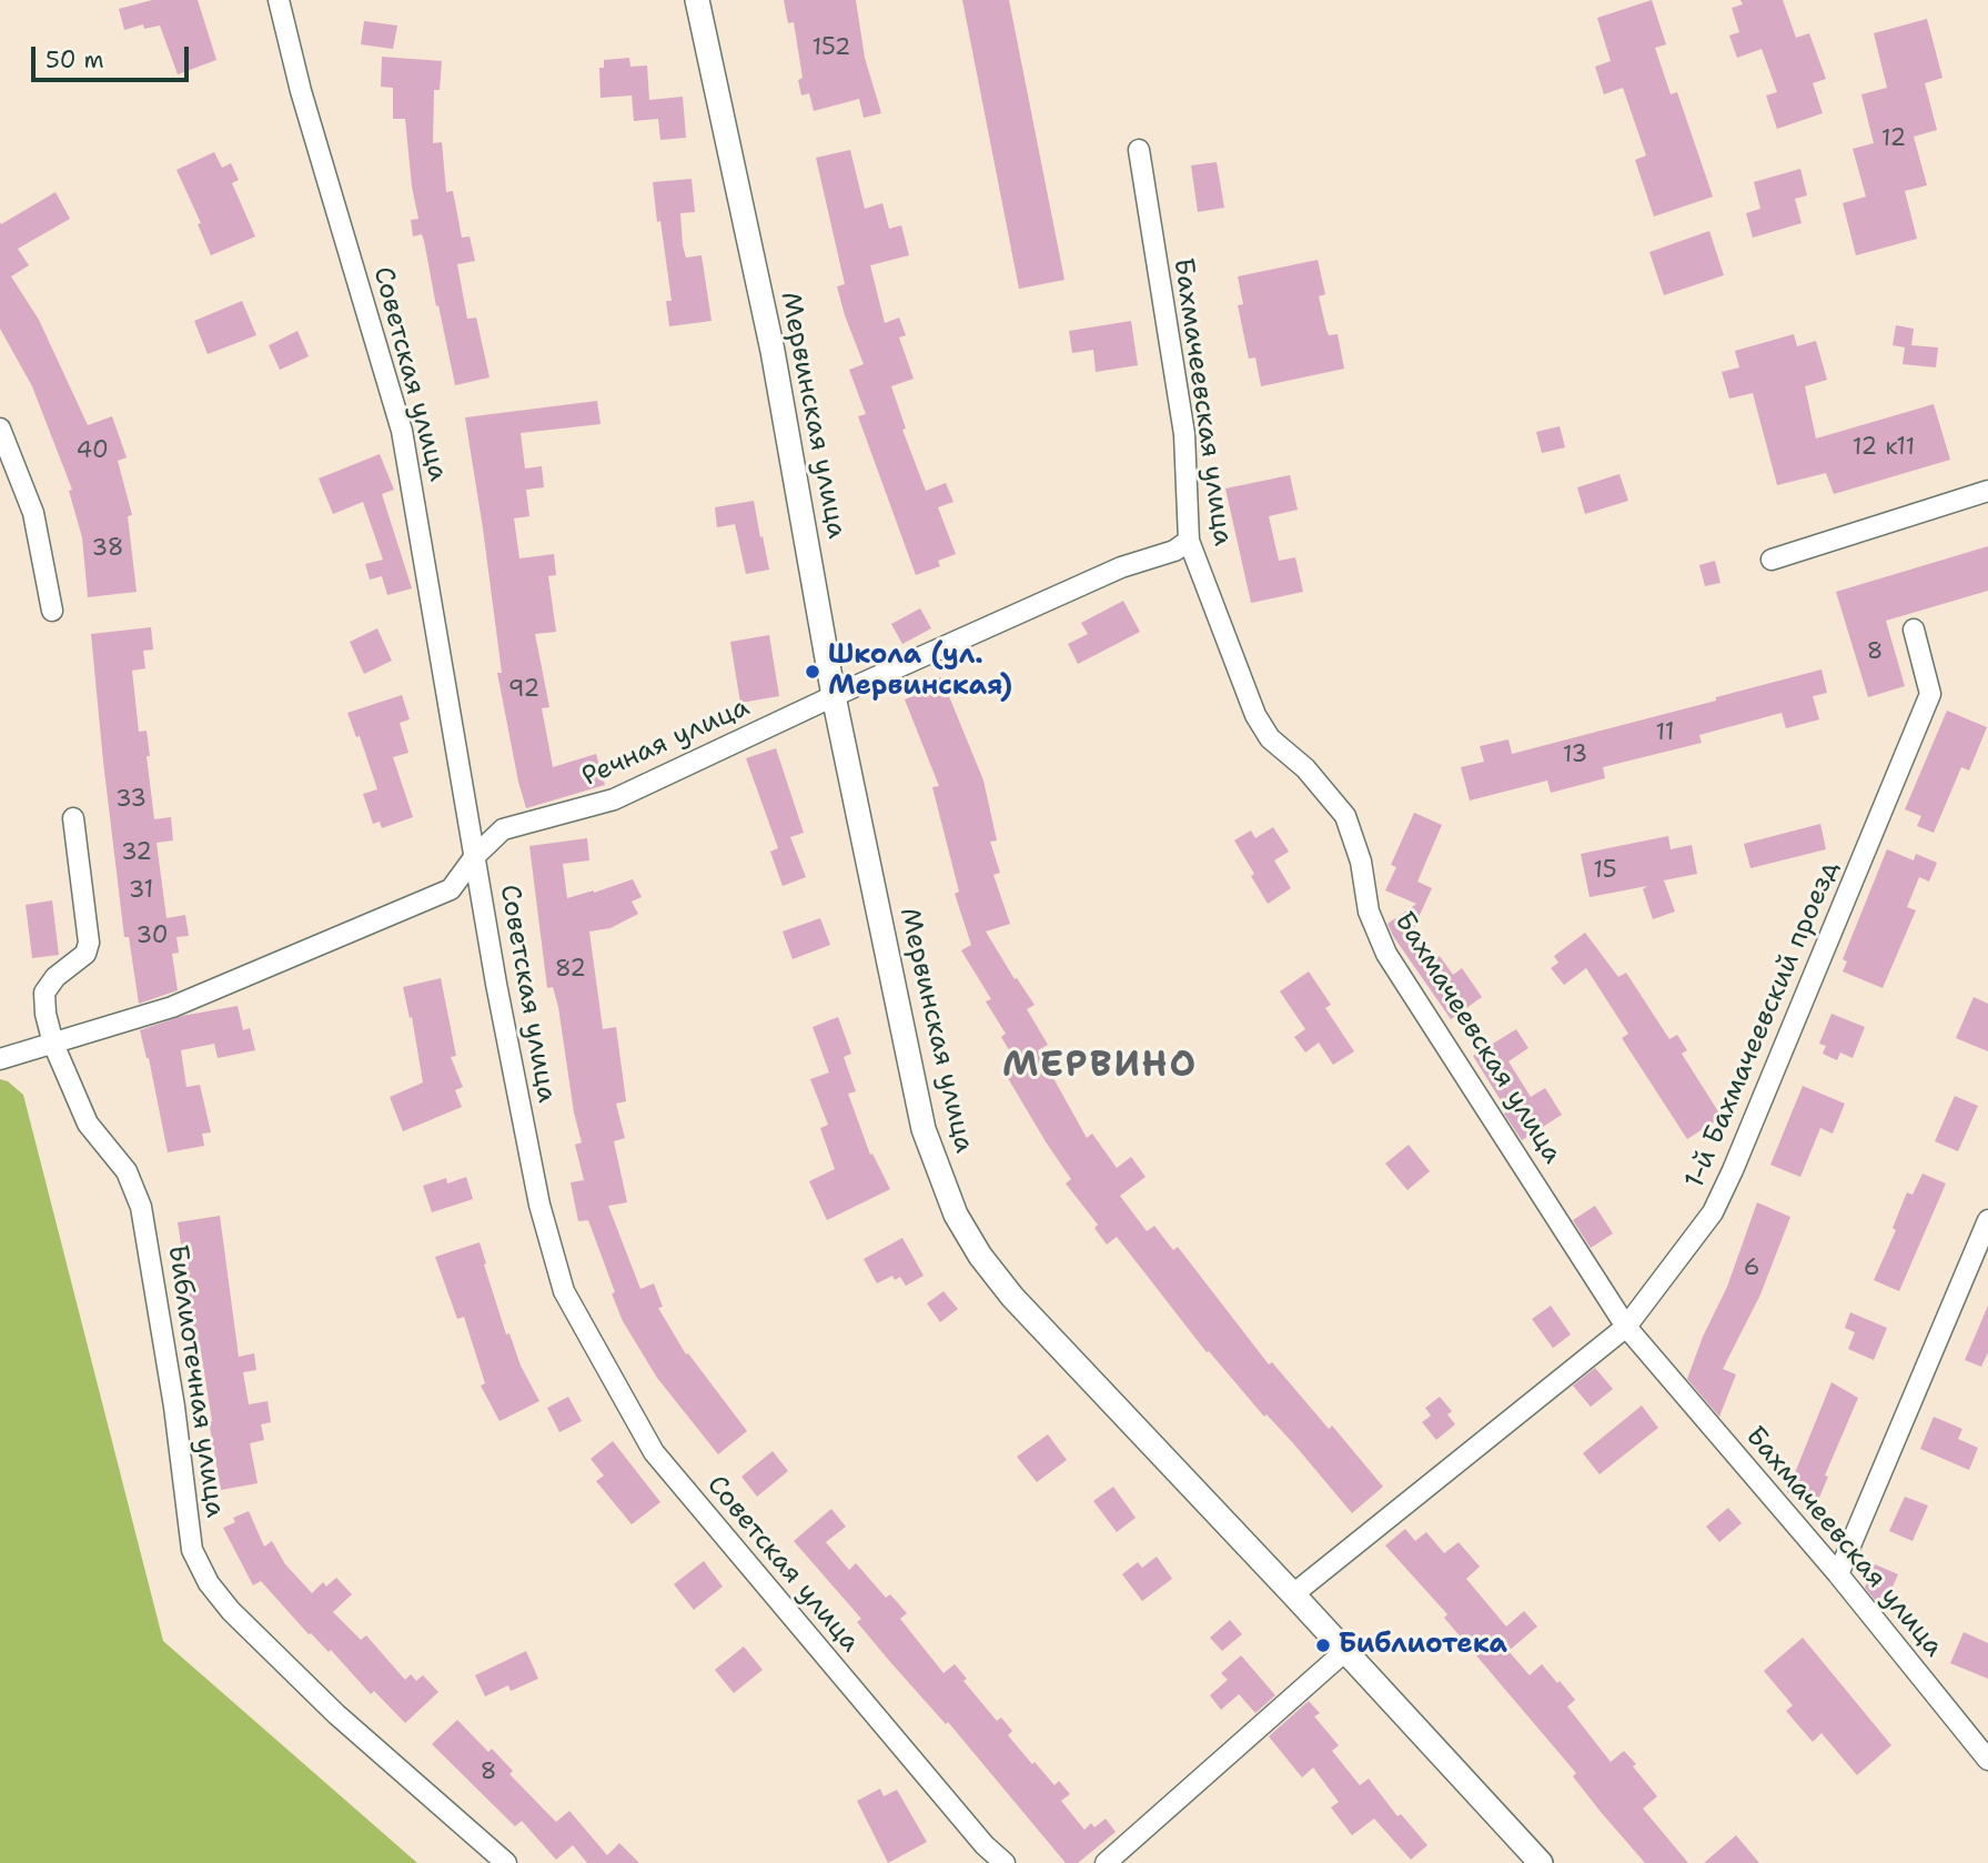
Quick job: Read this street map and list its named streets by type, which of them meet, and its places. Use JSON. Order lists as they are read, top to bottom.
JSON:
{
  "streets": {
    "street": [
      "Советская улица",
      "Бахмачеевская улица",
      "Мервинская улица",
      "Речная улица",
      "1-й Бахмачеевский проезд",
      "Библиотечная улица"
    ]
  },
  "crossings": [
    ["Советская улица", "Речная улица"],
    ["Бахмачеевская улица", "Речная улица"],
    ["Бахмачеевская улица", "1-й Бахмачеевский проезд"],
    ["Мервинская улица", "Речная улица"],
    ["Мервинская улица", "1-й Бахмачеевский проезд"],
    ["Речная улица", "Библиотечная улица"]
  ],
  "districts": ["МЕРВИНО"],
  "places": ["Школа (ул. Мервинская)", "Библиотека"],
  "house_numbers": [
    "152",
    "12",
    "12 к11",
    "40",
    "38",
    "8",
    "92",
    "11",
    "13",
    "33",
    "32",
    "15",
    "31",
    "30",
    "82",
    "6",
    "8"
  ],
  "scale_bar": "50 m"
}
